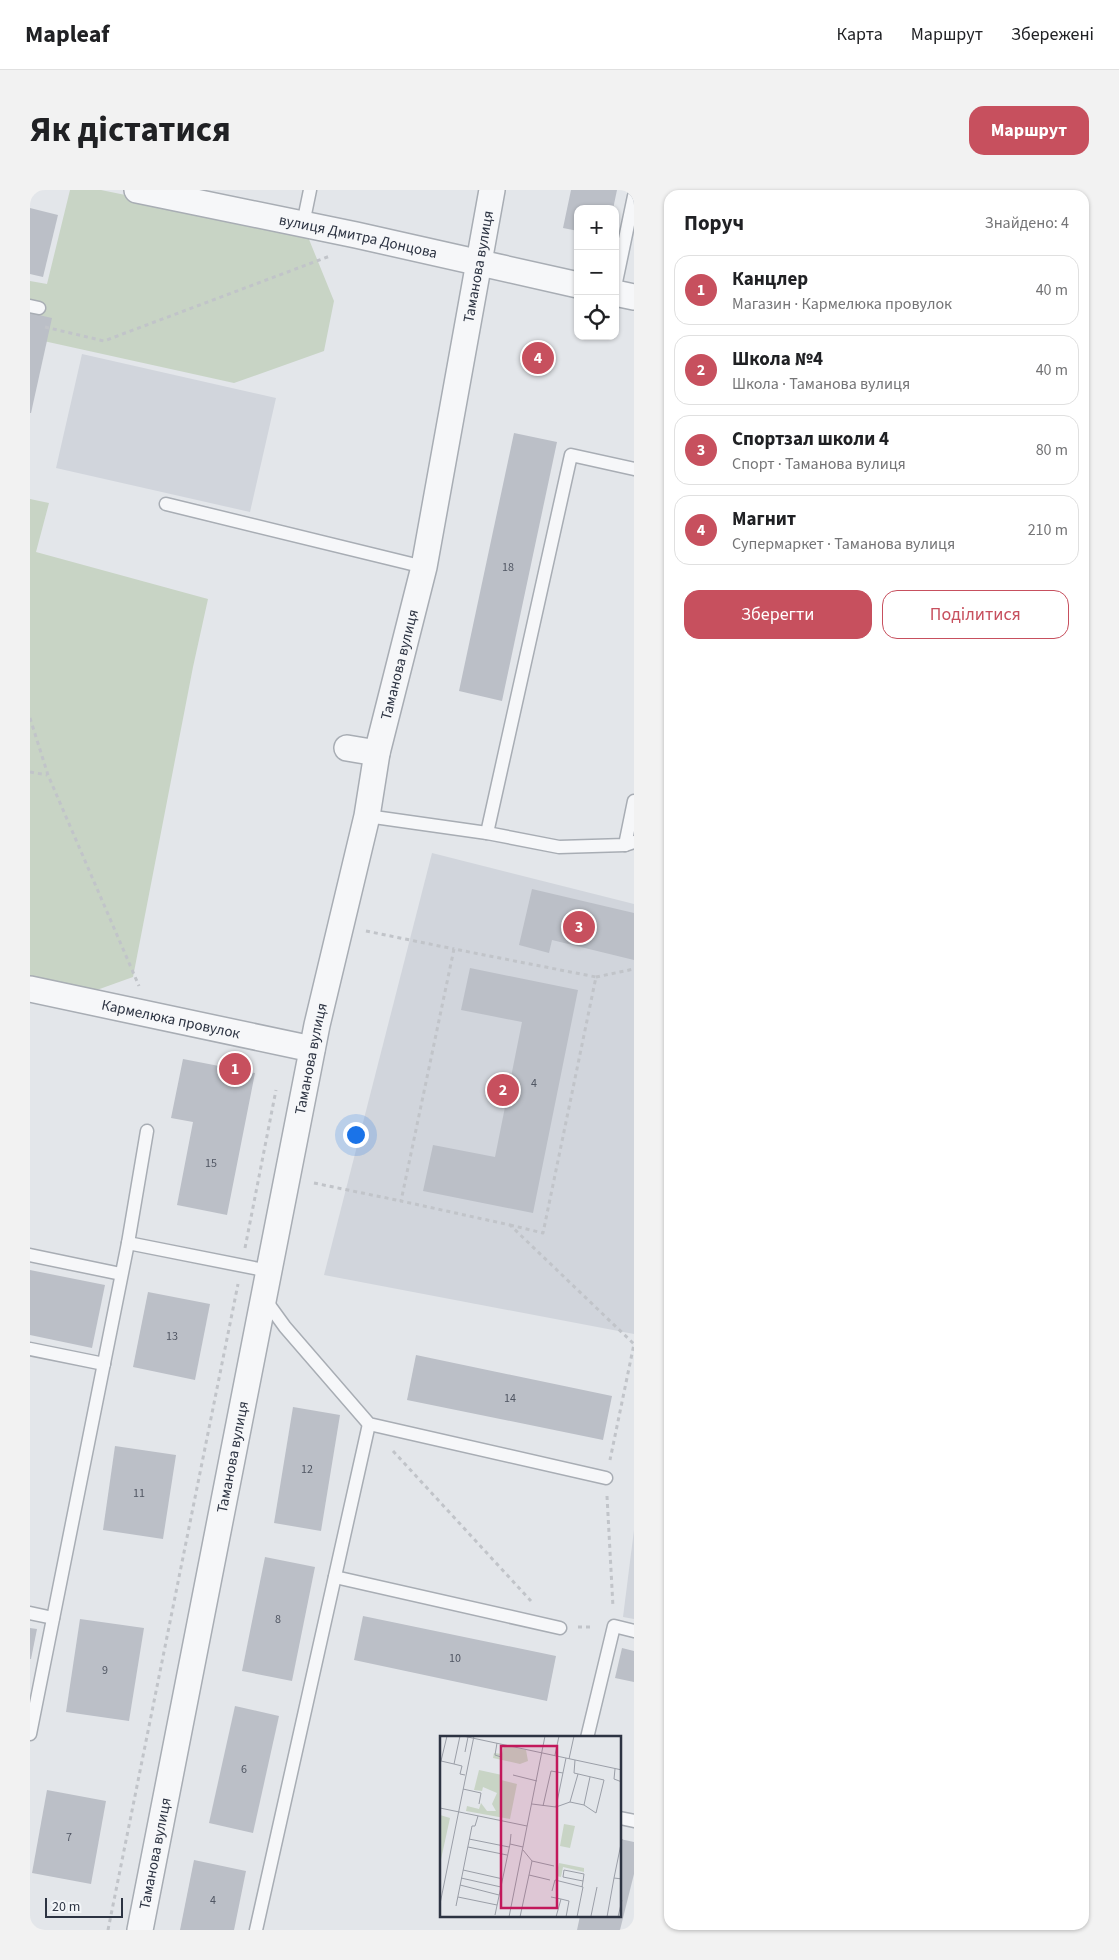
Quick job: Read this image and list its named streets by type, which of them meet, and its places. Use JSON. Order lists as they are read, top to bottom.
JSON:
{
  "streets": {
    "street": ["вулиця Дмитра Донцова", "Таманова вулиця", "Кармелюка провулок"]
  },
  "crossings": [
    ["вулиця Дмитра Донцова", "Таманова вулиця"],
    ["Таманова вулиця", "Кармелюка провулок"]
  ],
  "house_numbers": [
    "18",
    "4",
    "15",
    "13",
    "14",
    "12",
    "11",
    "8",
    "10",
    "9",
    "6",
    "7",
    "4"
  ],
  "scale_bar": "20 m",
  "page": {
    "header": "Mapleaf",
    "nav": ["Карта", "Маршрут", "Збережені"],
    "title": "Як дістатися",
    "buttons": [
      "Маршрут",
      ["Зберегти", "Поділитися"]
    ],
    "heading": ["Поруч", "Знайдено: 4"],
    "map_buttons": ["+", "−"],
    "list": [
      {
        "mark": "1",
        "name": "Канцлер",
        "note": "Магазин · Кармелюка провулок",
        "value": "40 m"
      },
      {
        "mark": "2",
        "name": "Школа №4",
        "note": "Школа · Таманова вулиця",
        "value": "40 m"
      },
      {
        "mark": "3",
        "name": "Спортзал школи 4",
        "note": "Спорт · Таманова вулиця",
        "value": "80 m"
      },
      {
        "mark": "4",
        "name": "Магнит",
        "note": "Супермаркет · Таманова вулиця",
        "value": "210 m"
      }
    ],
    "pins": [
      "4",
      "3",
      "1",
      "2"
    ],
    "scale": "20 m"
  }
}
